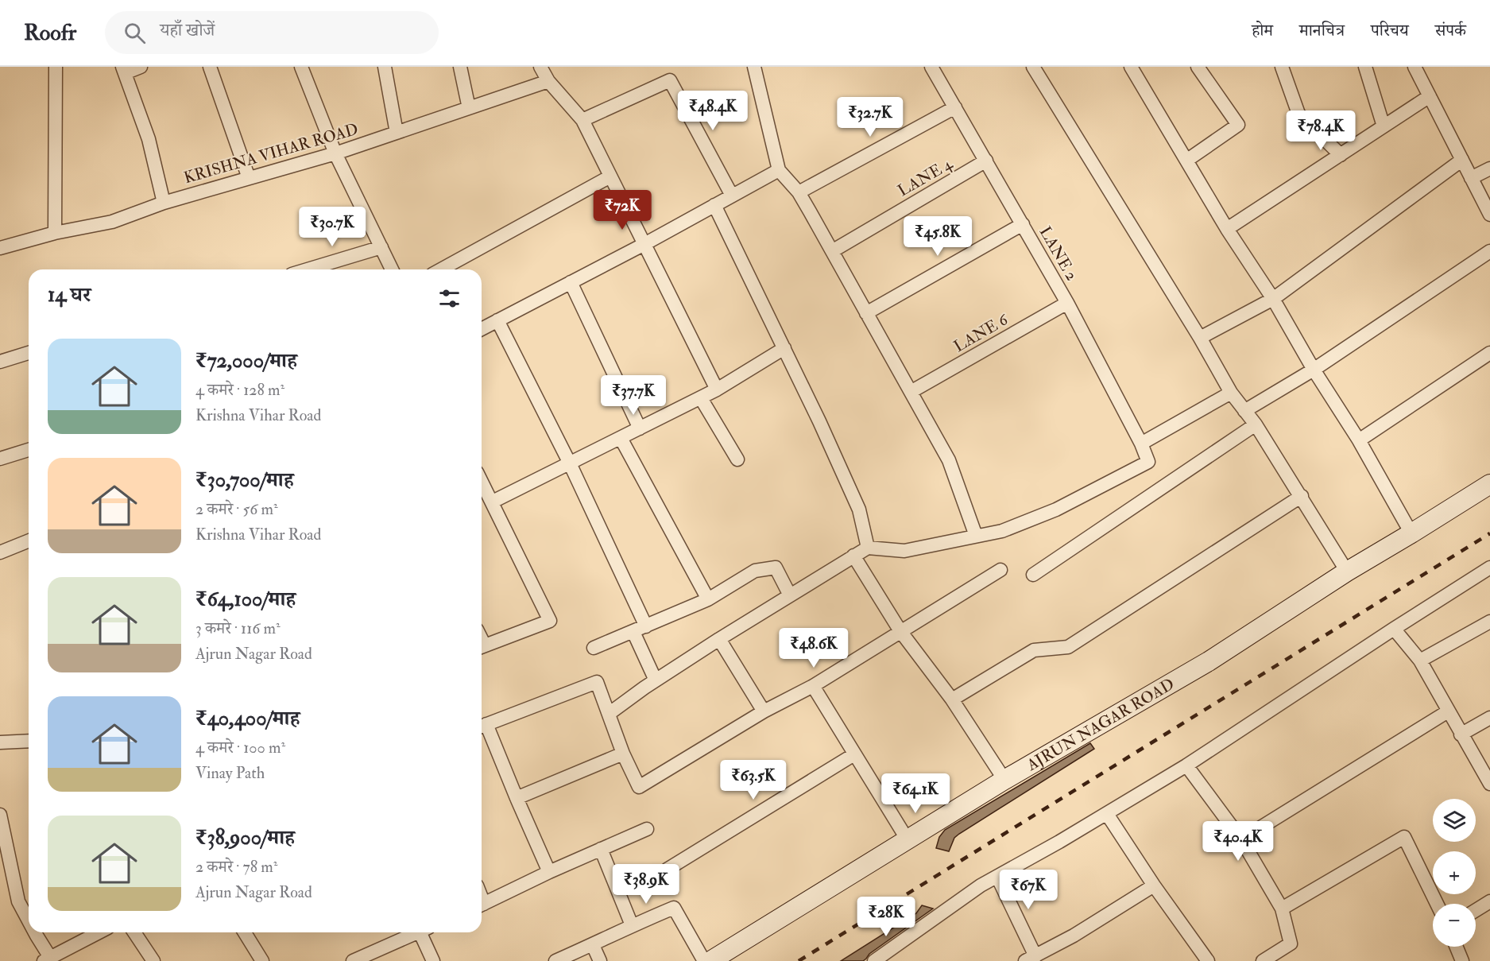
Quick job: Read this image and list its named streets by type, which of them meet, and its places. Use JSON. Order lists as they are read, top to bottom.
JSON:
{
  "streets": {
    "street": [
      "KRISHNA VIHAR ROAD",
      "LANE 4",
      "LANE 2",
      "LANE 6",
      "AJRUN NAGAR ROAD"
    ]
  },
  "crossings": [
    ["LANE 4", "LANE 2"],
    ["LANE 2", "LANE 6"]
  ],
  "page": {
    "header": "Roofr",
    "search": "यहाँ खोजें",
    "nav": [
      "होम",
      "मानचित्र",
      "परिचय",
      "संपर्क"
    ],
    "price": [
      "₹48.4K",
      "₹32.7K",
      "₹78.4K",
      "₹72K",
      "₹30.7K",
      "₹45.8K",
      "₹37.7K",
      "₹48.6K",
      "₹63.5K",
      "₹64.1K",
      "₹40.4K",
      "₹38.9K",
      "₹67K",
      "₹28K"
    ],
    "heading": "14 घर",
    "list": [
      {
        "name": "₹72,000/माह",
        "note": "4 कमरे · 128 m² · Krishna Vihar Road"
      },
      {
        "name": "₹30,700/माह",
        "note": "2 कमरे · 56 m² · Krishna Vihar Road"
      },
      {
        "name": "₹64,100/माह",
        "note": "3 कमरे · 116 m² · Ajrun Nagar Road"
      },
      {
        "name": "₹40,400/माह",
        "note": "4 कमरे · 100 m² · Vinay Path"
      },
      {
        "name": "₹38,900/माह",
        "note": "2 कमरे · 78 m² · Ajrun Nagar Road"
      }
    ],
    "map_buttons": ["+", "−"]
  }
}
